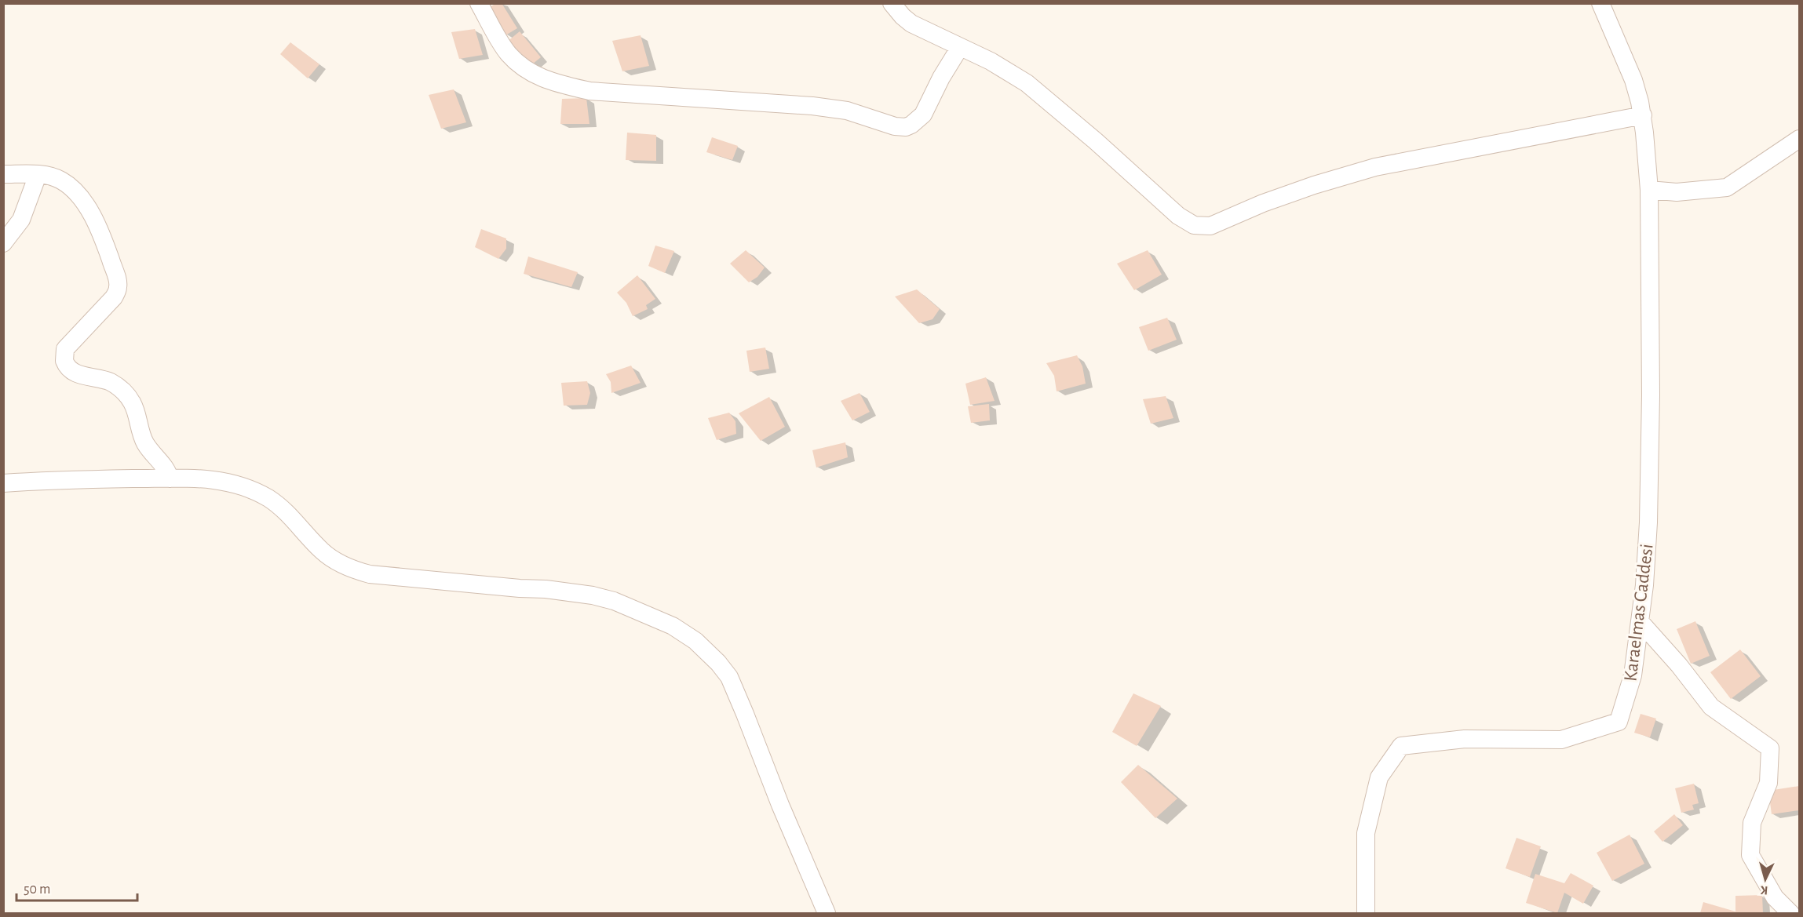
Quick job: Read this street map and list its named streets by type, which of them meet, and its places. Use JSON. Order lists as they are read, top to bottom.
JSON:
{
  "streets": {
    "street": ["Karaelmas Caddesi"]
  },
  "scale_bar": "50 m",
  "north": "bottom"
}
